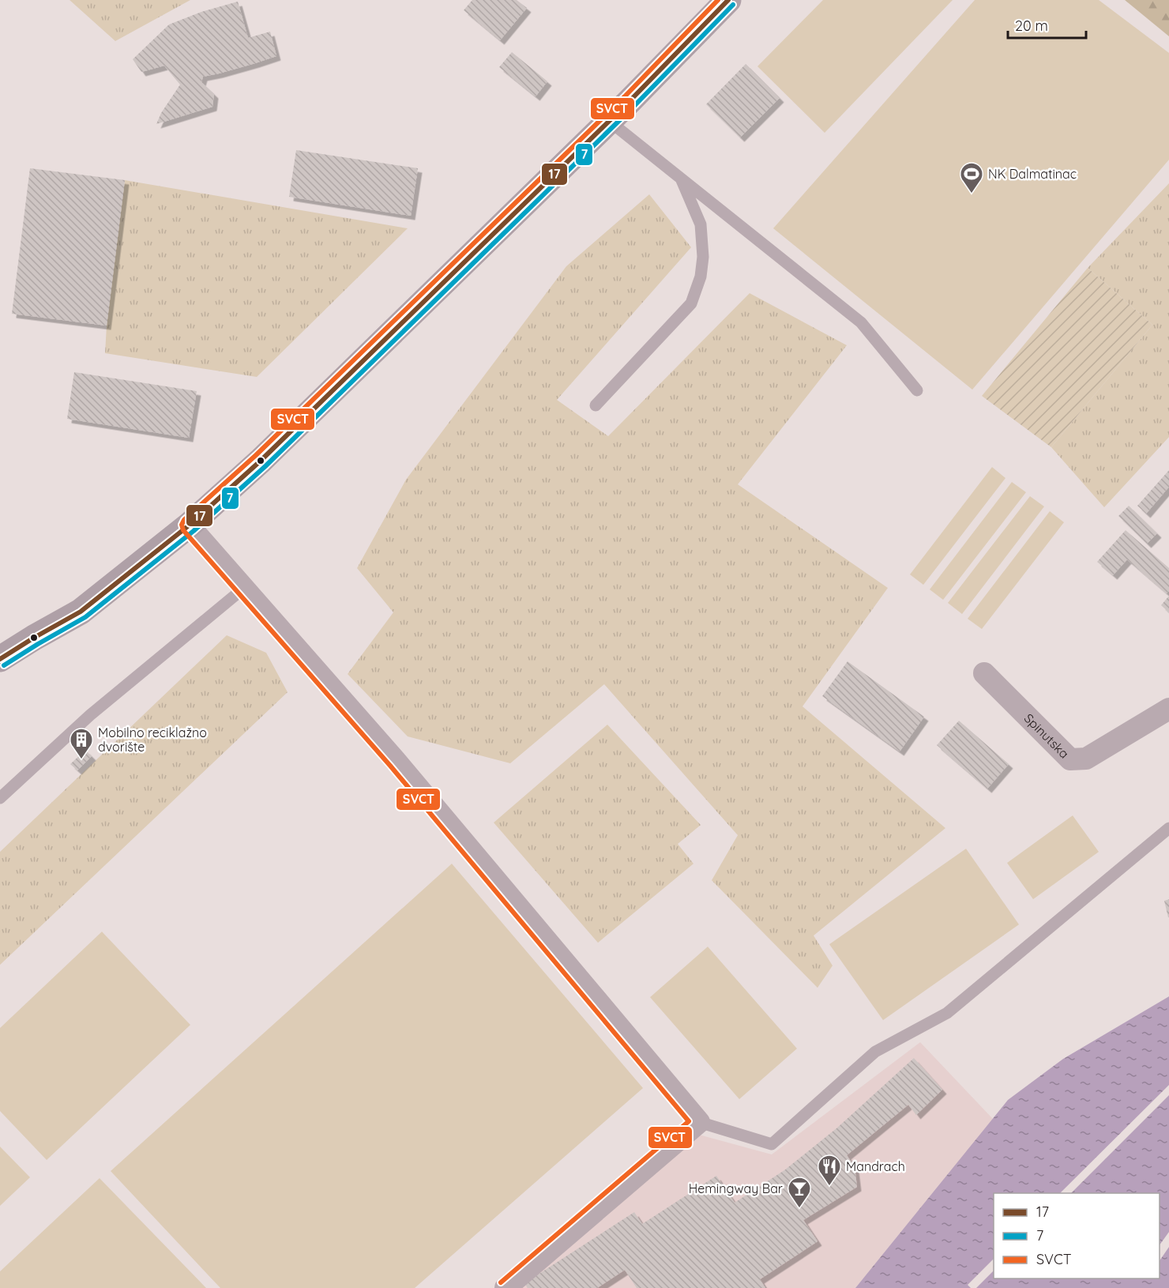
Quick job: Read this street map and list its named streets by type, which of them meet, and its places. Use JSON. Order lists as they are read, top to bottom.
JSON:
{
  "streets": {
    "street": ["Spinutska"]
  },
  "places": {
    "sports": ["NK Dalmatinac"],
    "building": ["Mobilno reciklažno dvorište"],
    "restaurant": ["Mandrach"],
    "bar": ["Hemingway Bar"]
  },
  "lines": ["transit line 17", "transit line SVCT", "transit line 7"],
  "legend": ["17", "7", "SVCT"],
  "scale_bar": "20 m"
}
